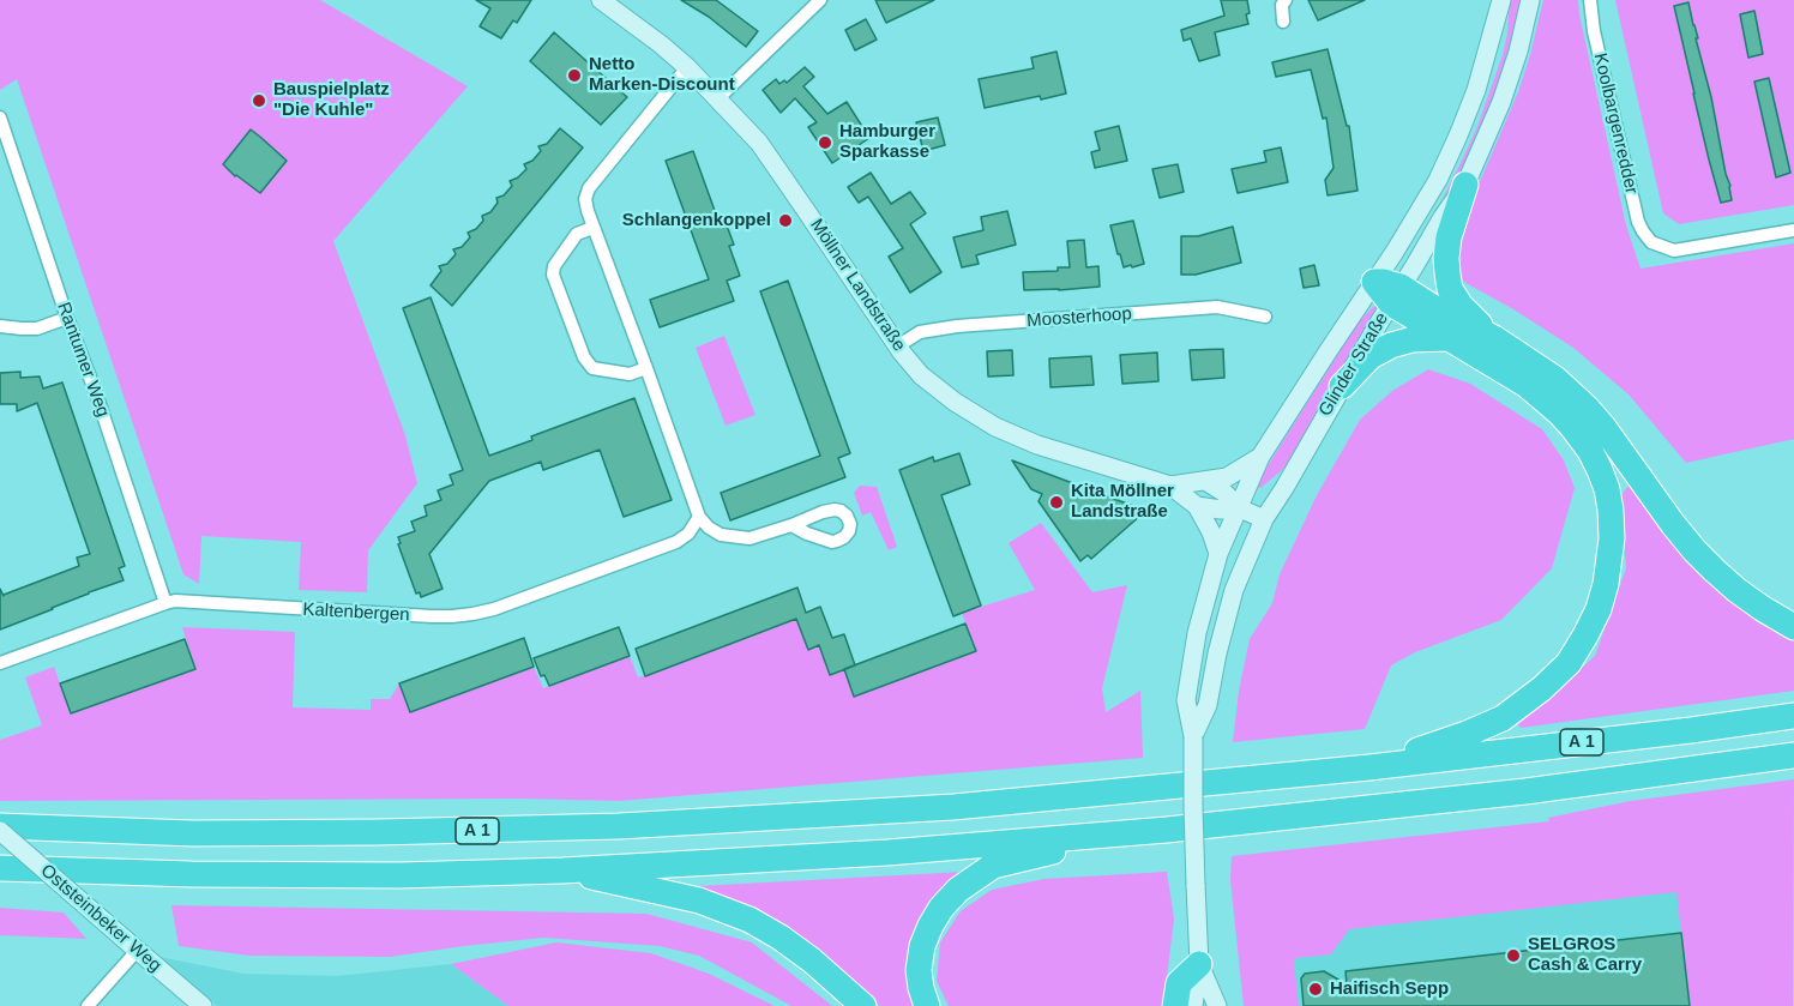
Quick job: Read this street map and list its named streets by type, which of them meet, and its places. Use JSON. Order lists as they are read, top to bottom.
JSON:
{
  "streets": {
    "highway": ["A 1"],
    "main road": ["Möllner Landstraße", "Glinder Straße", "Oststeinbeker Weg"],
    "street": [
      "Koolbargenredder",
      "Moosterhoop",
      "Rantumer Weg",
      "Kaltenbergen"
    ]
  },
  "crossings": [
    ["Möllner Landstraße", "Moosterhoop"],
    ["Möllner Landstraße", "Glinder Straße"],
    ["Rantumer Weg", "Kaltenbergen"],
    ["A 1", "Oststeinbeker Weg"]
  ],
  "places": [
    "Netto Marken-Discount",
    "Bauspielplatz \"Die Kuhle\"",
    "Hamburger Sparkasse",
    "Schlangenkoppel",
    "Kita Möllner Landstraße",
    "SELGROS Cash & Carry",
    "Haifisch Sepp"
  ]
}
